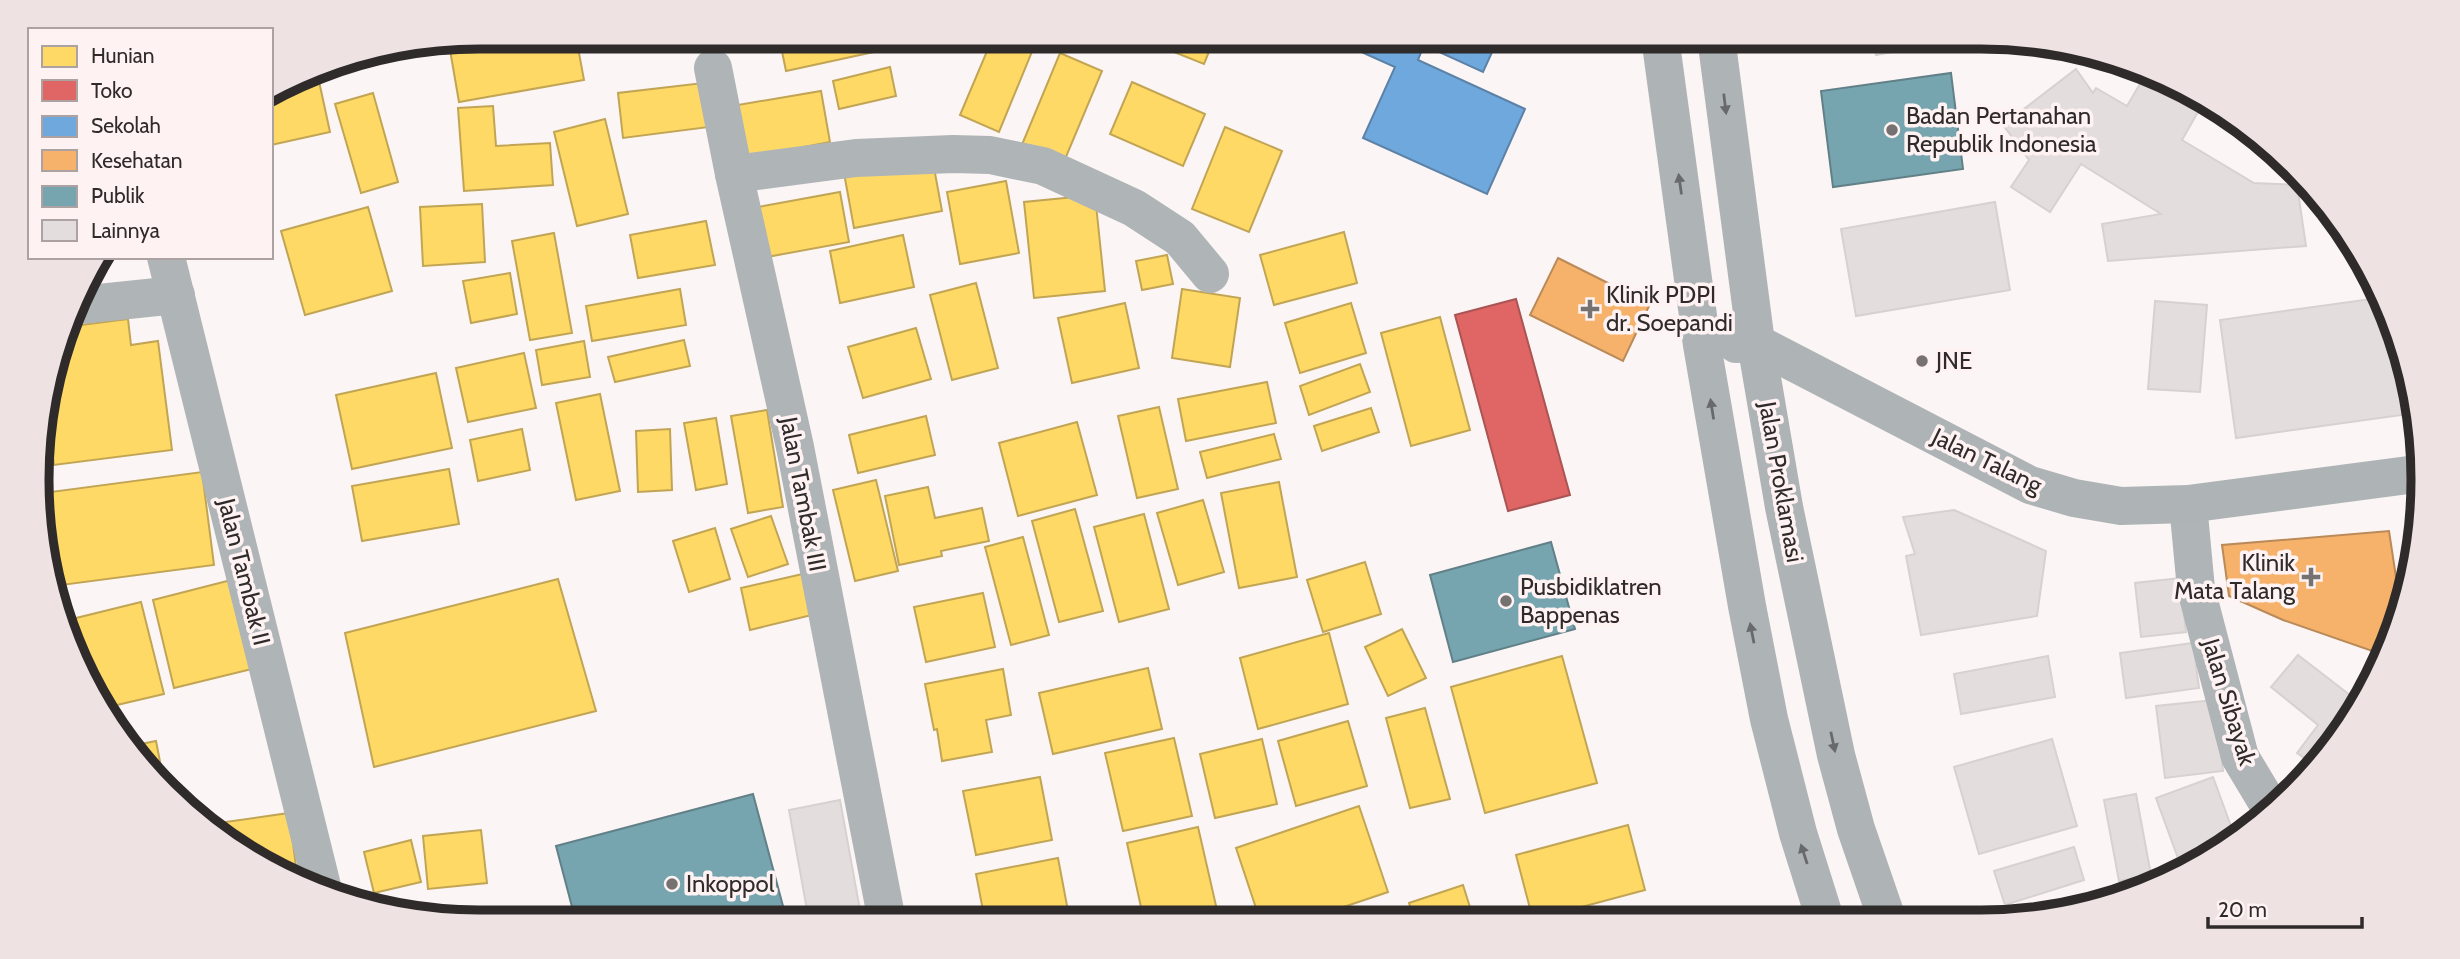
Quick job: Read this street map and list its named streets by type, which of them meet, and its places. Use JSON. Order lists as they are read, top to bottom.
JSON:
{
  "streets": {
    "main road": ["Jalan Talang", "Jalan Proklamasi"],
    "street": ["Jalan Tambak III", "Jalan Tambak II", "Jalan Sibayak"]
  },
  "crossings": [
    ["Jalan Talang", "Jalan Proklamasi"],
    ["Jalan Talang", "Jalan Sibayak"]
  ],
  "places": {
    "other": [
      "Badan Pertanahan Republik Indonesia",
      "JNE",
      "Pusbidiklatren Bappenas",
      "Inkoppol"
    ],
    "health": ["Klinik PDPI dr. Soepandi", "Klinik Mata Talang"]
  },
  "legend": [
    "Hunian",
    "Toko",
    "Sekolah",
    "Kesehatan",
    "Publik",
    "Lainnya"
  ],
  "scale_bar": "20 m"
}
